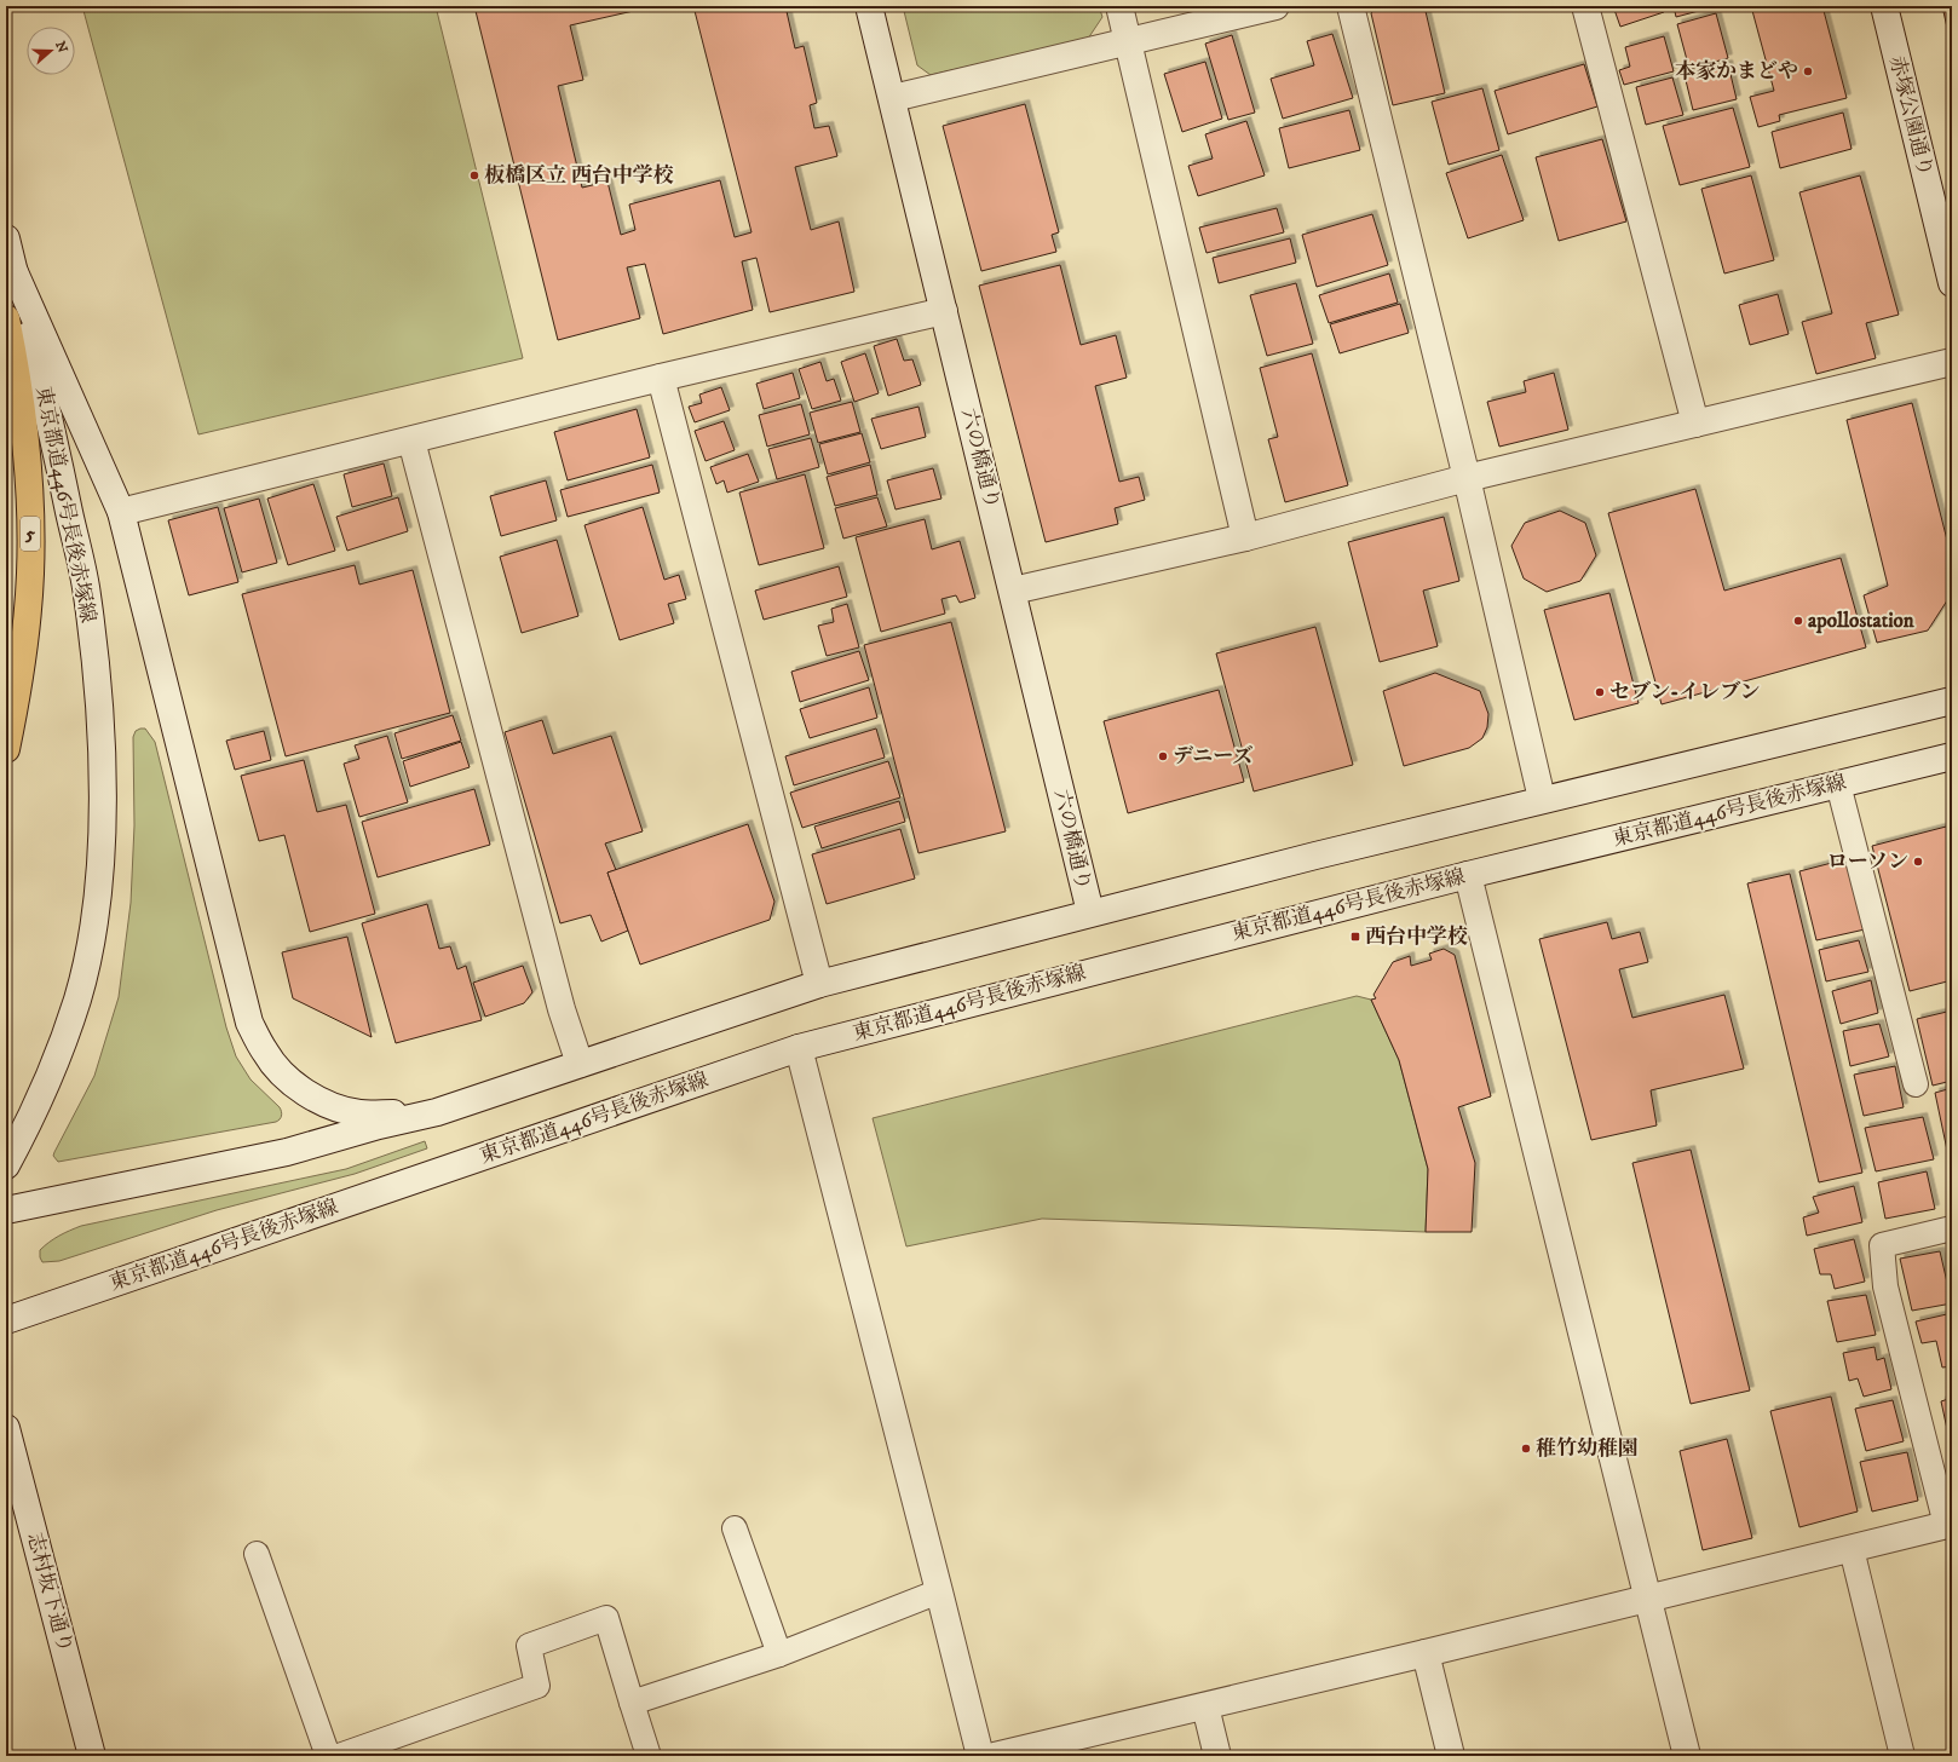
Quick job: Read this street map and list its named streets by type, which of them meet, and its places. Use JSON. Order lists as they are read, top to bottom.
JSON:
{
  "streets": {
    "highway": ["5"],
    "street": [
      "赤塚公園通り",
      "六の橋通り",
      "東京都道446号長後赤塚線",
      "志村坂下通り"
    ]
  },
  "places": {
    "other": [
      "本家かまどや",
      "板橋区立 西台中学校",
      "apollostation",
      "セブン-イレブン",
      "デニーズ",
      "ローソン",
      "稚竹幼稚園"
    ],
    "transit": ["西台中学校"]
  },
  "north": "right"
}
